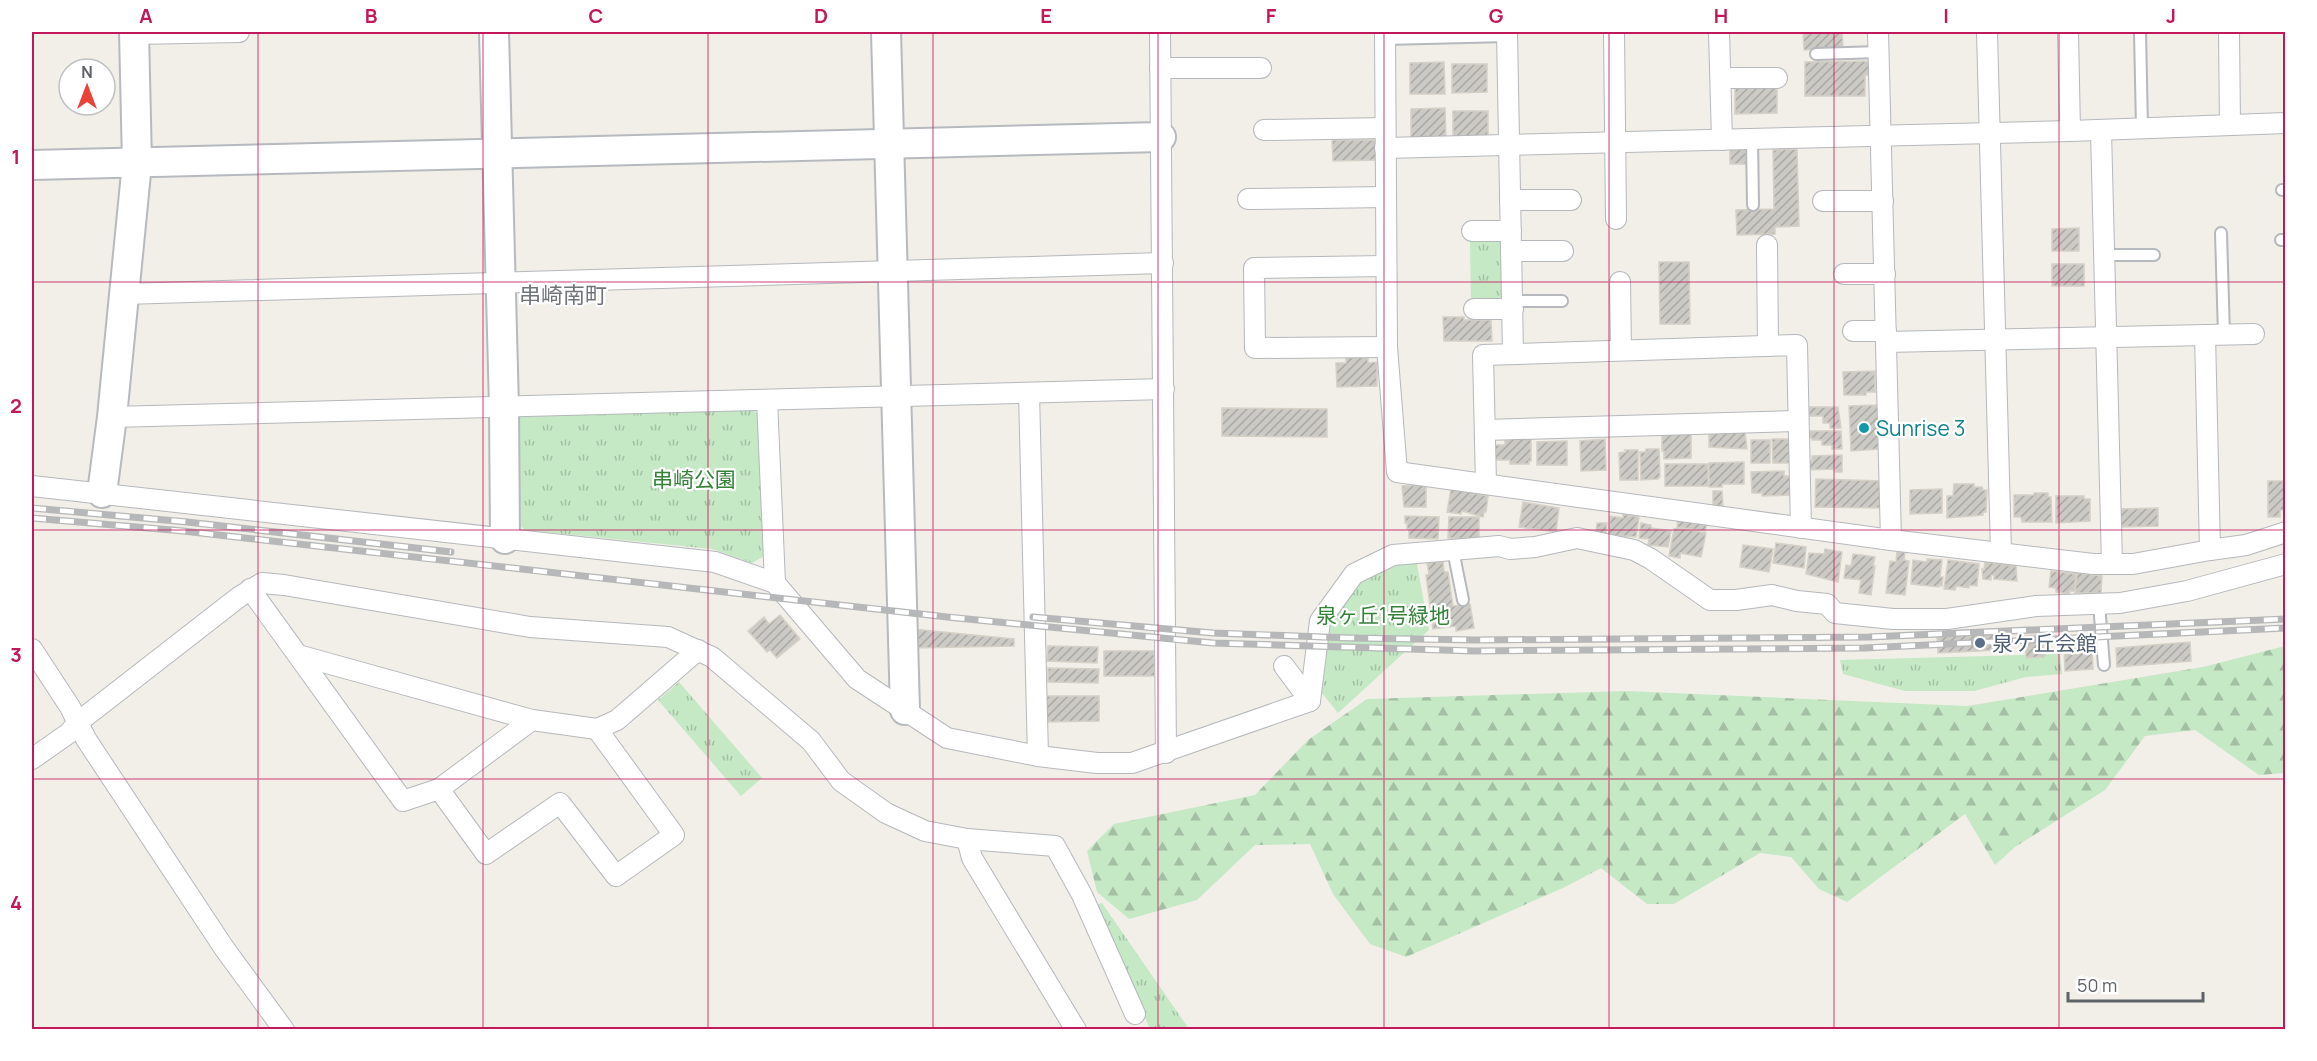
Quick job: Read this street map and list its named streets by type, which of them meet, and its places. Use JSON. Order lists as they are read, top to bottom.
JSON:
{
  "districts": ["串崎南町"],
  "parks": ["串崎公園", "泉ヶ丘1号緑地"],
  "places": ["Sunrise 3", "泉ケ丘会館"],
  "scale_bar": "50 m",
  "north": "top",
  "grid": {
    "columns": [
      "A",
      "B",
      "C",
      "D",
      "E",
      "F",
      "G",
      "H",
      "I",
      "J"
    ],
    "rows": [
      "1",
      "2",
      "3",
      "4"
    ]
  }
}
